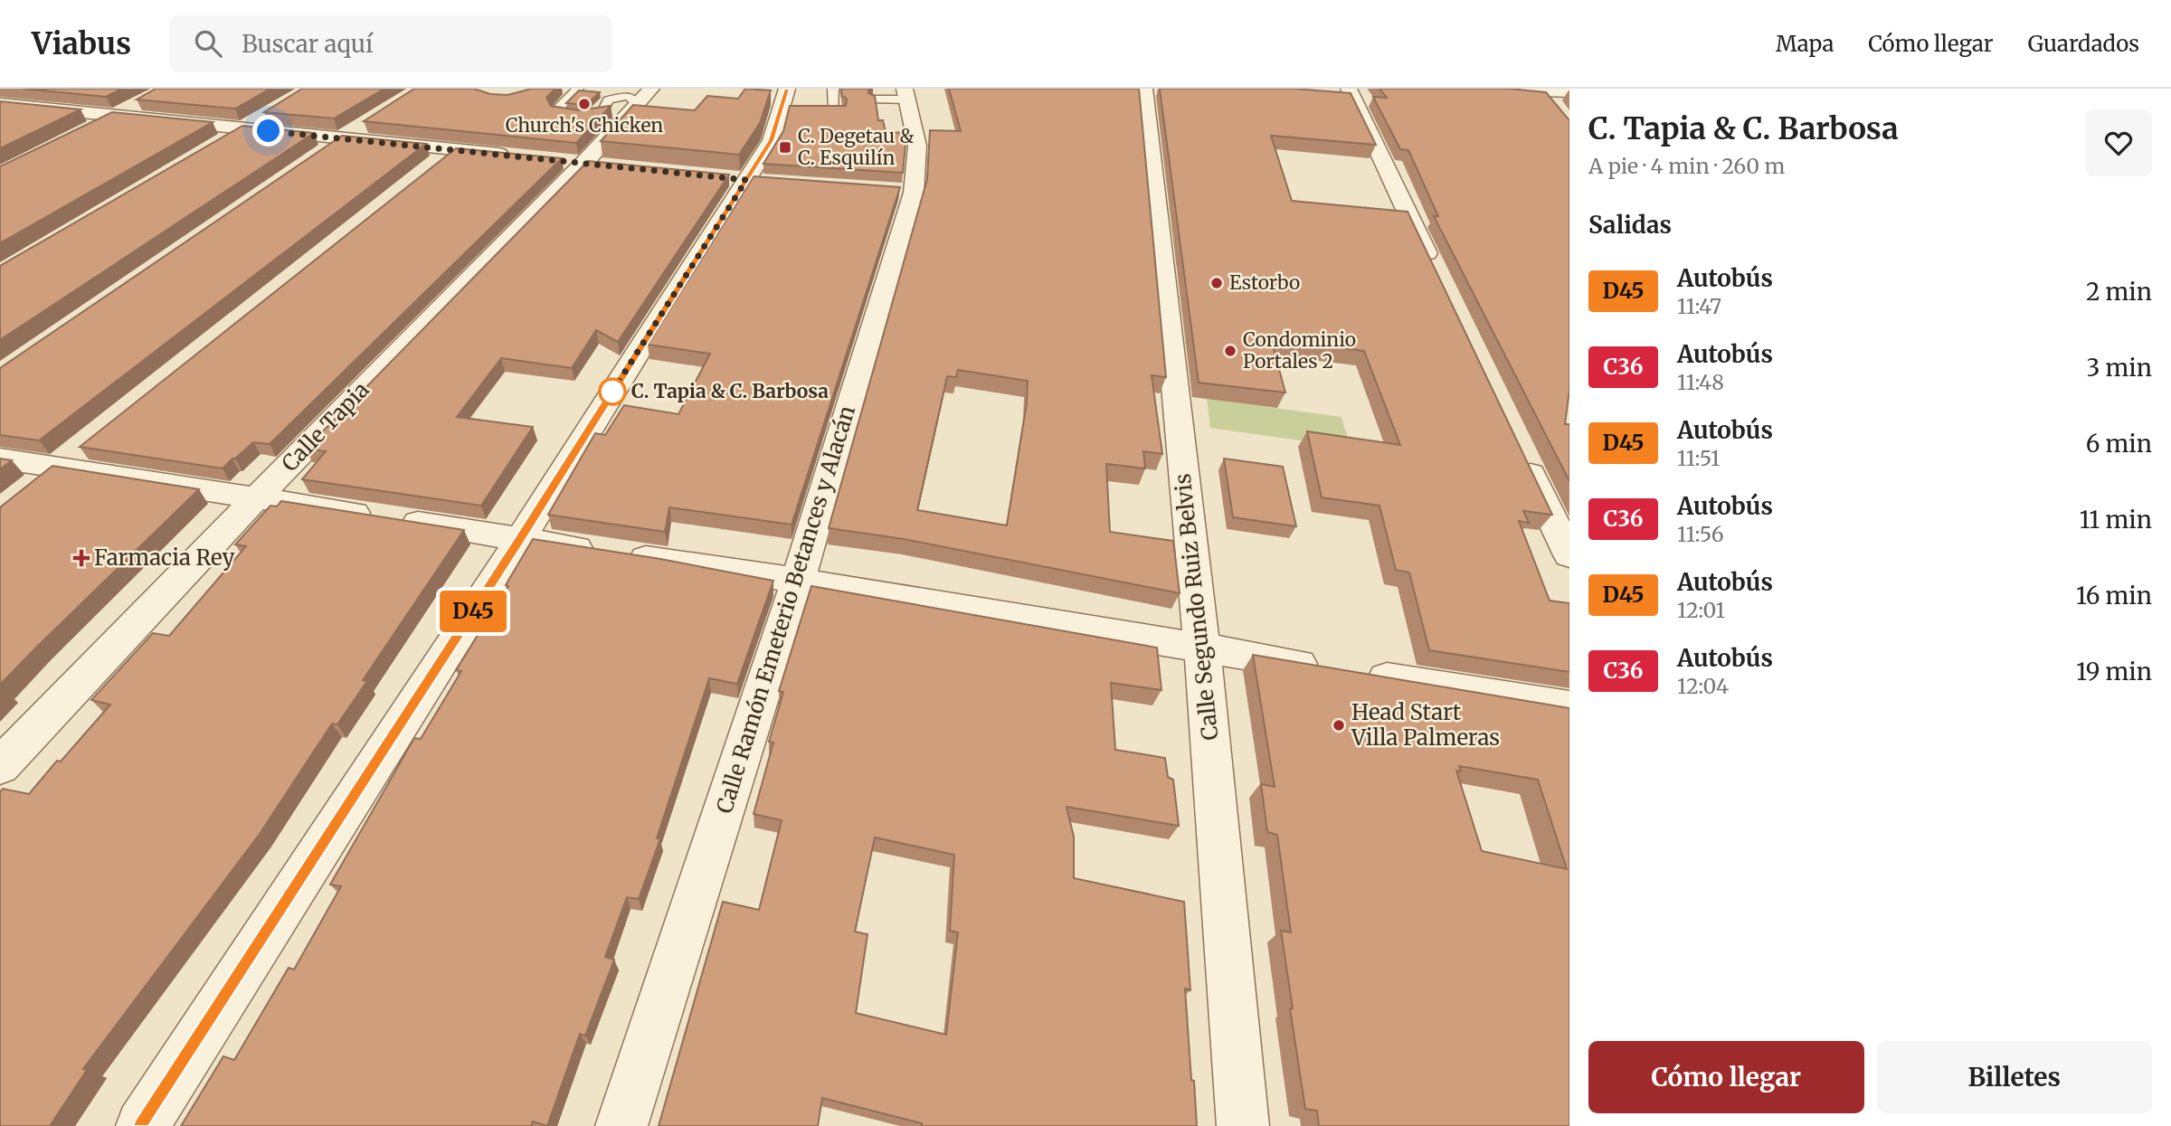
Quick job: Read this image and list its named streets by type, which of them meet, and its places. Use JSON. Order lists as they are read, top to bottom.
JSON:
{
  "streets": {
    "street": ["Calle Tapia", "Calle Segundo Ruiz Belvis", "Calle Ramón Emeterio Betances y Alacán"]
  },
  "places": {
    "other": [
      "Church's Chicken",
      "Estorbo",
      "Condominio Portales 2",
      "C. Tapia & C. Barbosa",
      "Head Start Villa Palmeras"
    ],
    "transit": ["C. Degetau & C. Esquilín"],
    "health": ["Farmacia Rey"]
  },
  "lines": ["bus line D45"],
  "page": {
    "header": "Viabus",
    "search": "Buscar aquí",
    "nav": ["Mapa", "Cómo llegar", "Guardados"],
    "on_map": "D45",
    "heading": [
      ["C. Tapia & C. Barbosa", "A pie · 4 min · 260 m"],
      "Salidas"
    ],
    "list": [
      {
        "mark": "D45",
        "name": "Autobús",
        "note": "11:47",
        "value": "2 min"
      },
      {
        "mark": "C36",
        "name": "Autobús",
        "note": "11:48",
        "value": "3 min"
      },
      {
        "mark": "D45",
        "name": "Autobús",
        "note": "11:51",
        "value": "6 min"
      },
      {
        "mark": "C36",
        "name": "Autobús",
        "note": "11:56",
        "value": "11 min"
      },
      {
        "mark": "D45",
        "name": "Autobús",
        "note": "12:01",
        "value": "16 min"
      },
      {
        "mark": "C36",
        "name": "Autobús",
        "note": "12:04",
        "value": "19 min"
      }
    ],
    "buttons": ["Cómo llegar", "Billetes"]
  }
}
